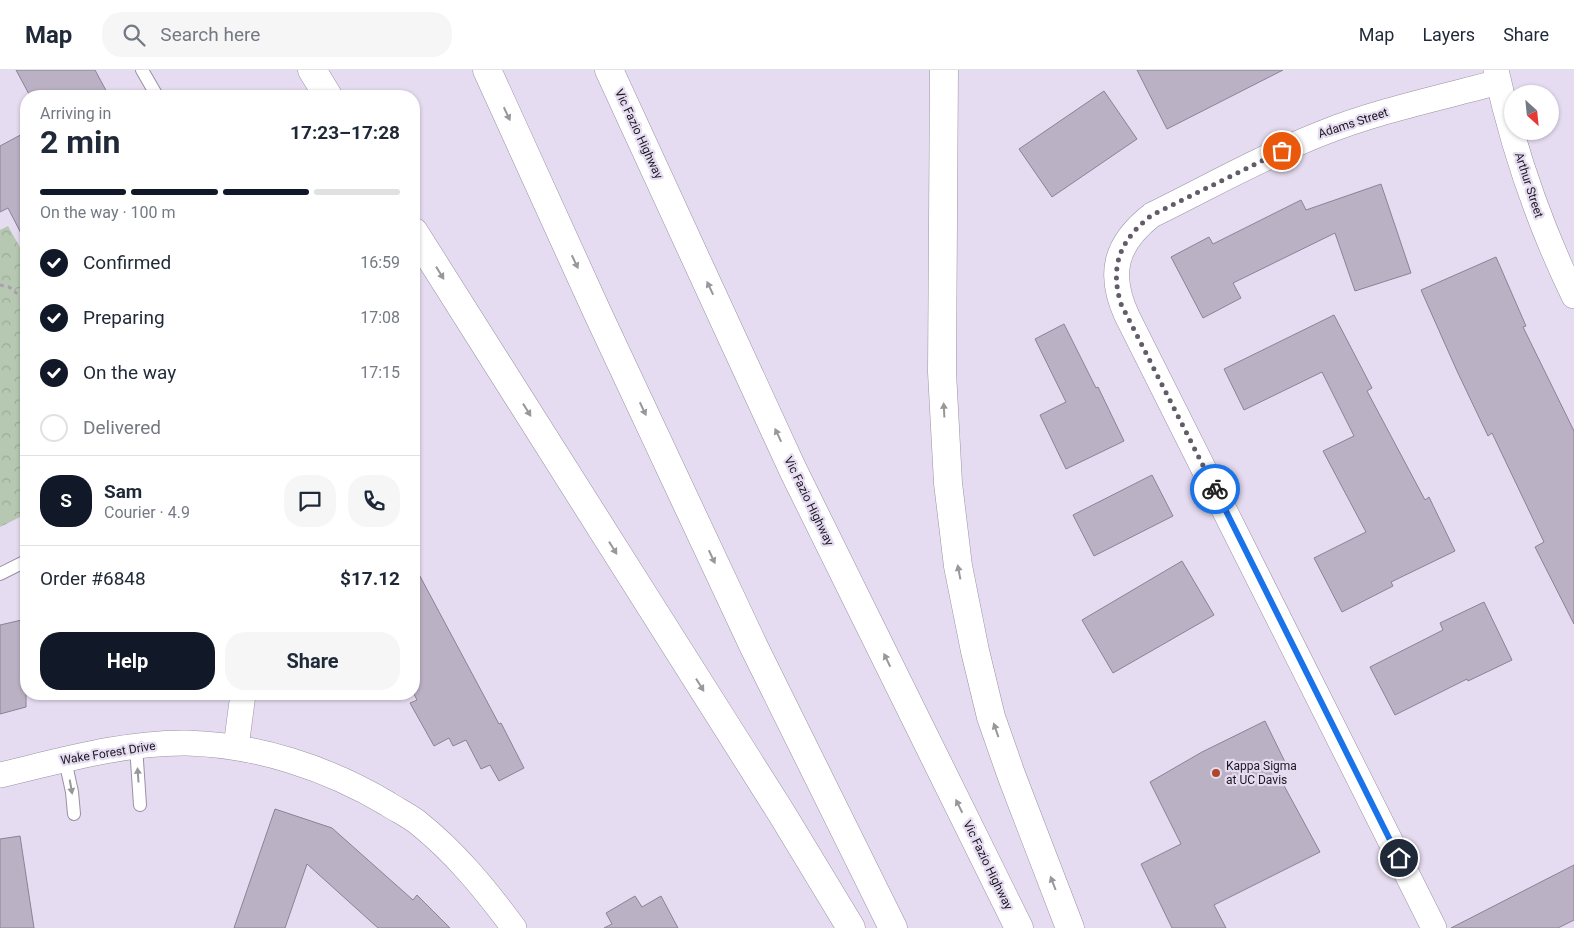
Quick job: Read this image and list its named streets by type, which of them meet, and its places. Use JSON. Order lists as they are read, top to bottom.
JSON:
{
  "streets": {
    "highway": ["Vic Fazio Highway"],
    "street": ["Adams Street", "Arthur Street", "Wake Forest Drive"]
  },
  "crossings": [
    ["Adams Street", "Arthur Street"]
  ],
  "places": ["Kappa Sigma at UC Davis"],
  "north": "bottom right",
  "page": {
    "header": "Map",
    "search": "Search here",
    "nav": ["Map", "Layers", "Share"],
    "heading": ["2 min", "Arriving in", "17:23–17:28"],
    "panel": [
      "Sam",
      "Courier · 4.9",
      "Order #6848",
      "$17.12"
    ],
    "bar": "On the way · 100 m",
    "list": [
      ["Confirmed", "16:59"],
      ["Preparing", "17:08"],
      ["On the way", "17:15"],
      "Delivered"
    ],
    "round": "S",
    "buttons": ["Help", "Share"]
  }
}
